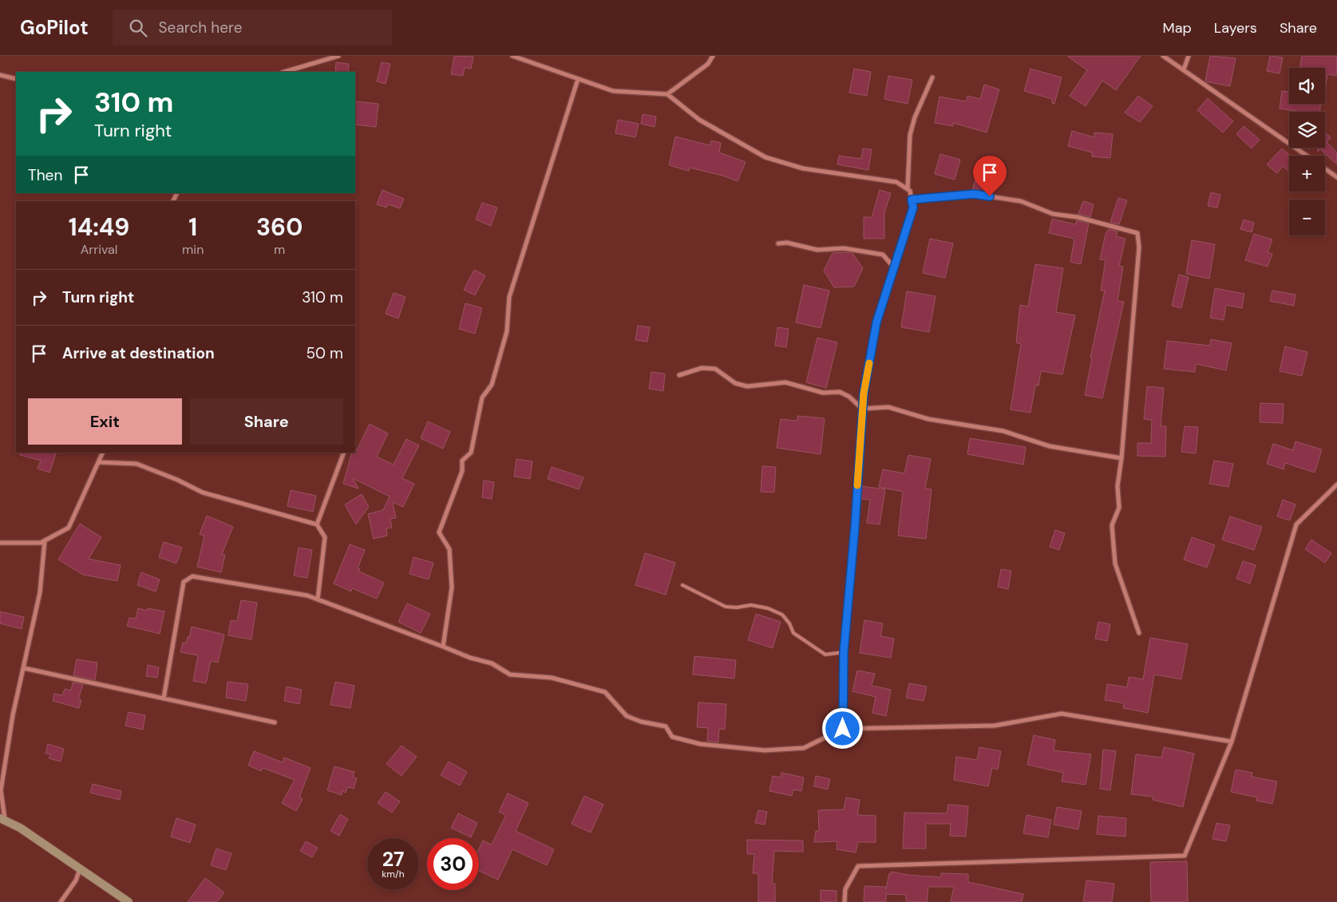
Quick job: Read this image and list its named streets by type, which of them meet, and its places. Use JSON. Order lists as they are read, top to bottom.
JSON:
{
  "page": {
    "header": "GoPilot",
    "search": "Search here",
    "nav": ["Map", "Layers", "Share"],
    "map_buttons": ["+", "−"],
    "turn": ["310 m", "Turn right"],
    "then": "Then",
    "eta": [
      "14:49",
      "Arrival",
      "1",
      "min",
      "360",
      "m"
    ],
    "list": [
      {
        "name": "Turn right",
        "value": "310 m"
      },
      {
        "name": "Arrive at destination",
        "value": "50 m"
      }
    ],
    "buttons": ["Exit", "Share"],
    "speed": "27 km/h",
    "limit": "30"
  }
}
